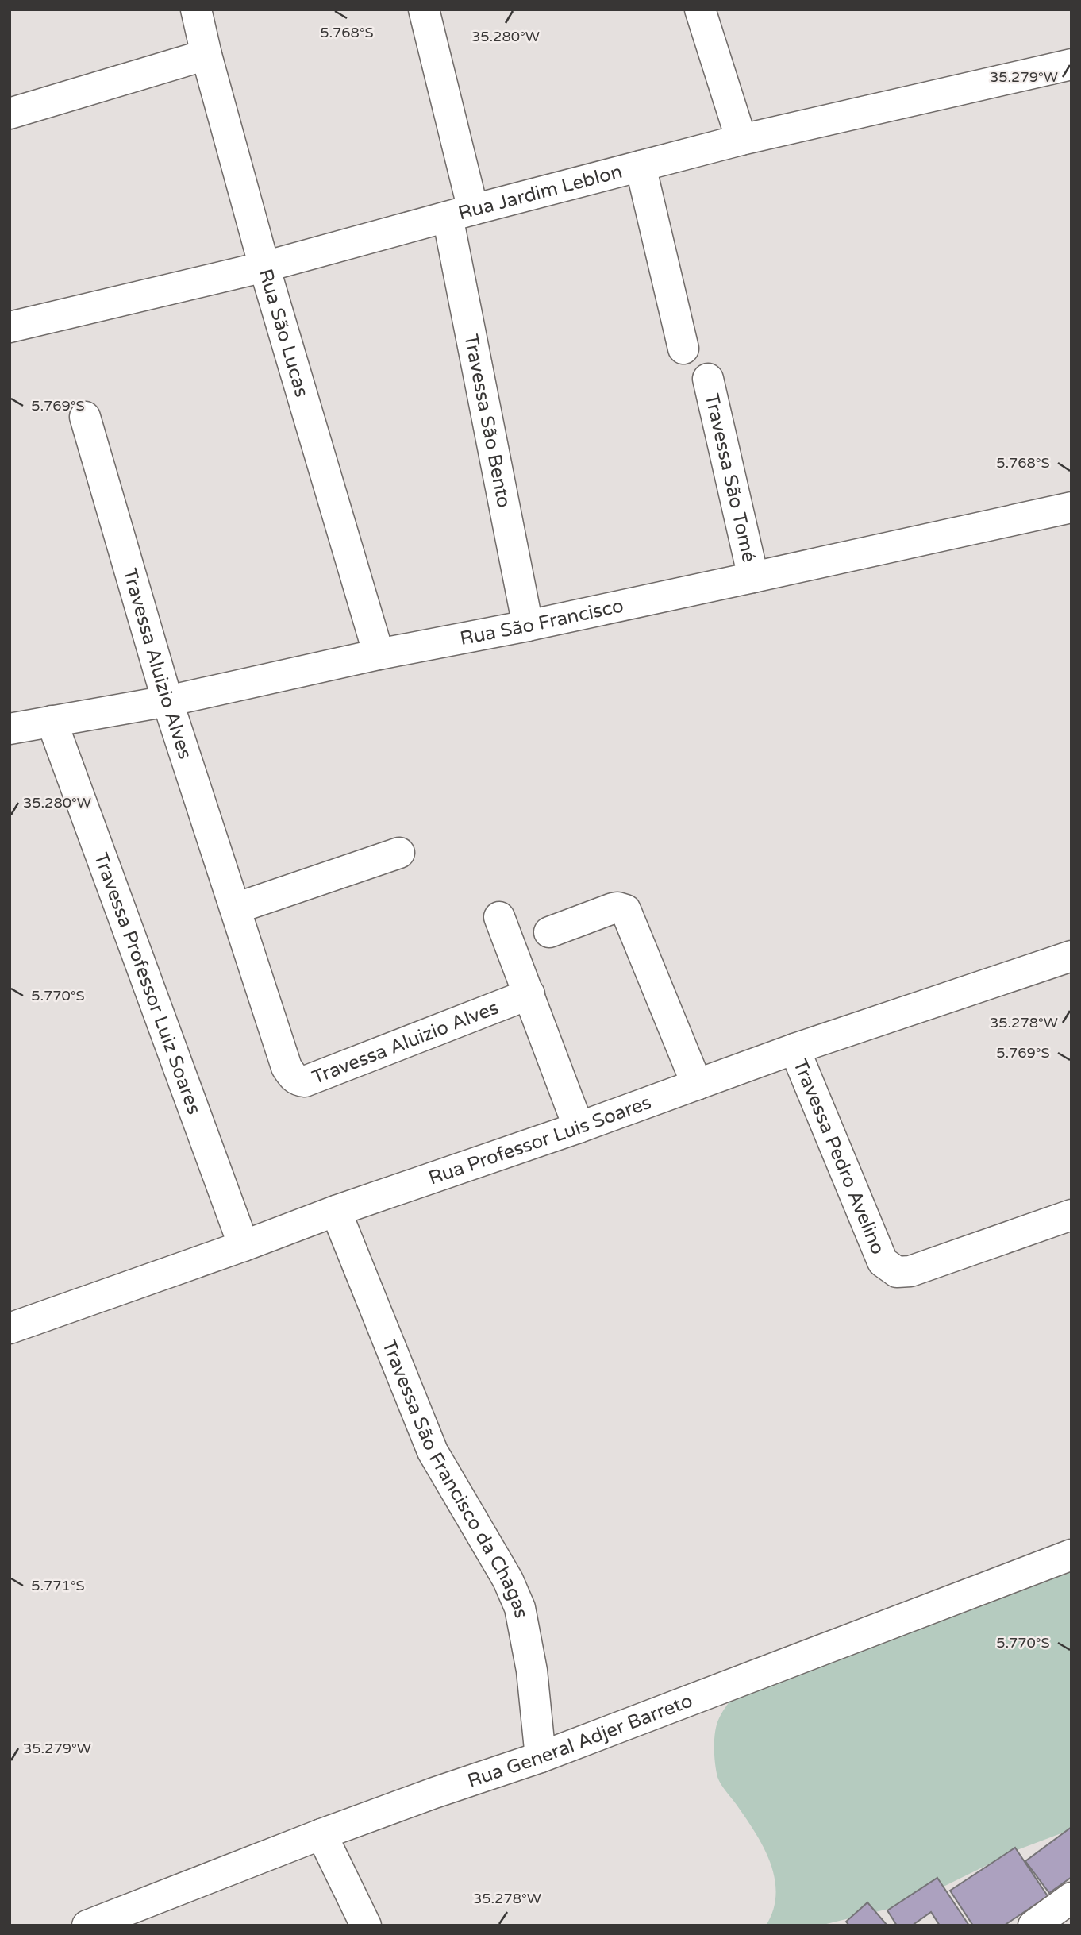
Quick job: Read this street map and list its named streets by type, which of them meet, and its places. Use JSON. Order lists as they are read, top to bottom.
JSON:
{
  "streets": {
    "street": [
      "Rua Jardim Leblon",
      "Rua São Lucas",
      "Travessa São Bento",
      "Travessa São Tomé",
      "Rua São Francisco",
      "Travessa Aluizio Alves",
      "Travessa Professor Luiz Soares",
      "Rua Professor Luis Soares",
      "Travessa Pedro Avelino",
      "Travessa São Francisco da Chagas",
      "Rua General Adjer Barreto"
    ]
  },
  "crossings": [
    ["Rua Jardim Leblon", "Rua São Lucas"],
    ["Rua Jardim Leblon", "Travessa São Bento"],
    ["Rua São Lucas", "Rua São Francisco"],
    ["Travessa São Bento", "Rua São Francisco"],
    ["Travessa São Tomé", "Rua São Francisco"],
    ["Rua São Francisco", "Travessa Aluizio Alves"],
    ["Rua São Francisco", "Travessa Professor Luiz Soares"],
    ["Travessa Professor Luiz Soares", "Rua Professor Luis Soares"],
    ["Rua Professor Luis Soares", "Travessa Pedro Avelino"],
    ["Rua Professor Luis Soares", "Travessa São Francisco da Chagas"],
    ["Travessa São Francisco da Chagas", "Rua General Adjer Barreto"]
  ],
  "coordinates": [
    "5.768°S",
    "35.280°W",
    "35.279°W",
    "5.769°S",
    "5.770°S",
    "35.278°W",
    "5.771°S"
  ]
}
